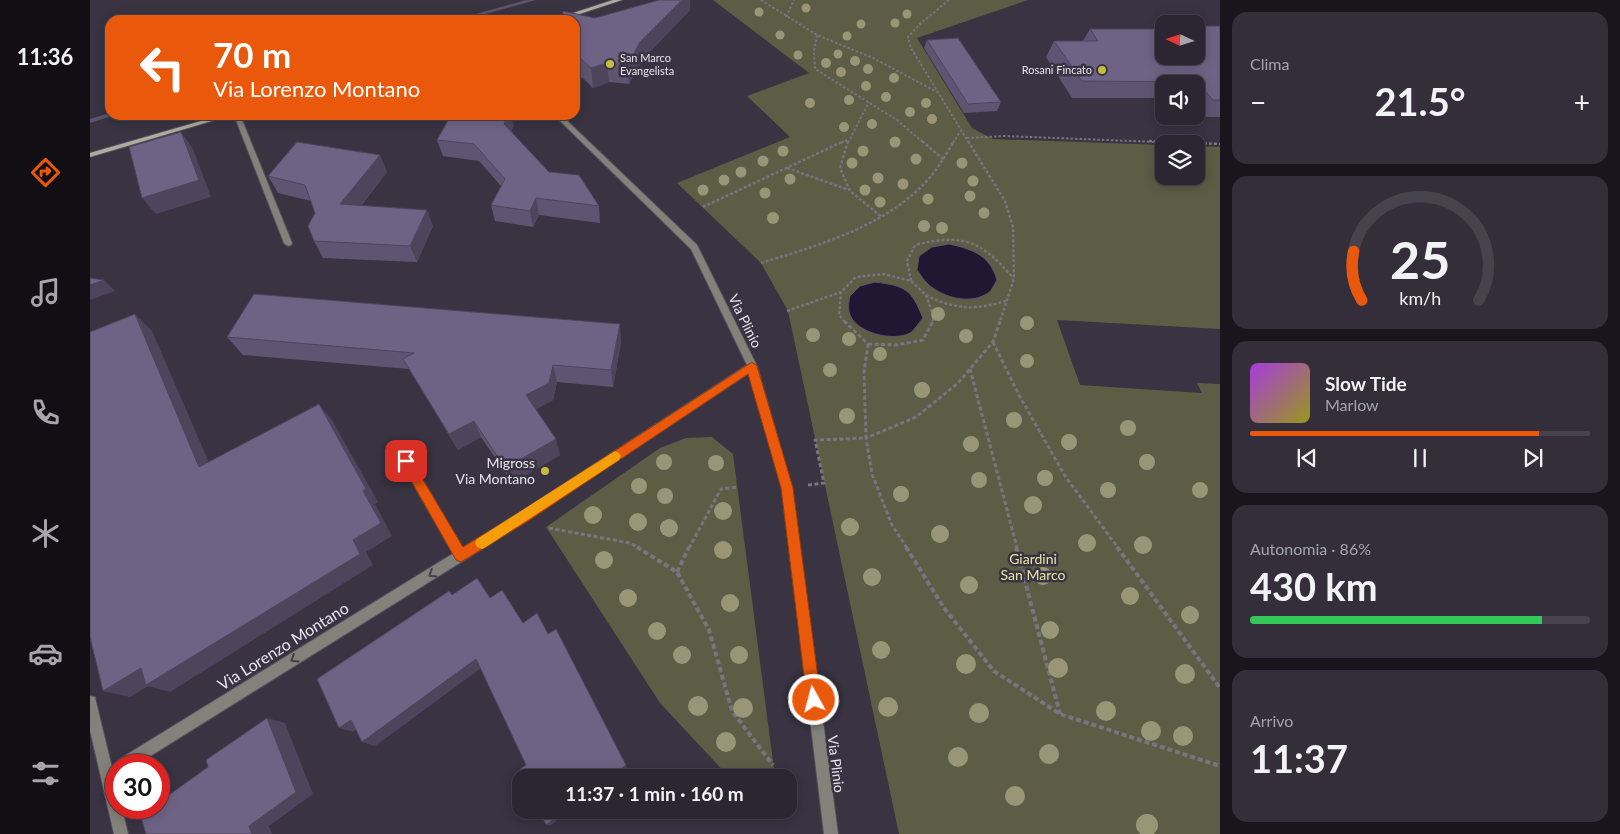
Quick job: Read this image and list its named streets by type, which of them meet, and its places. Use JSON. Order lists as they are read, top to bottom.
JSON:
{
  "streets": {
    "street": ["Via Plinio", "Via Lorenzo Montano"]
  },
  "crossings": [
    ["Via Plinio", "Via Lorenzo Montano"]
  ],
  "one_way": ["Via Lorenzo Montano"],
  "parks": ["Giardini San Marco"],
  "places": ["San Marco Evangelista", "Rosani Fincato", "Migross Via Montano"],
  "north": "left",
  "page": {
    "tabs": "11:36",
    "tile": [
      "Clima",
      ["Autonomia · 86%", "430 km"],
      ["Arrivo", "11:37"]
    ],
    "turn": ["70 m", "Via Lorenzo Montano"],
    "heat": ["−", "21.5°", "+"],
    "song": ["Slow Tide", "Marlow"],
    "limit": "30",
    "trip": "11:37 · 1 min · 160 m",
    "gauge": ["25", "km/h"]
  }
}
